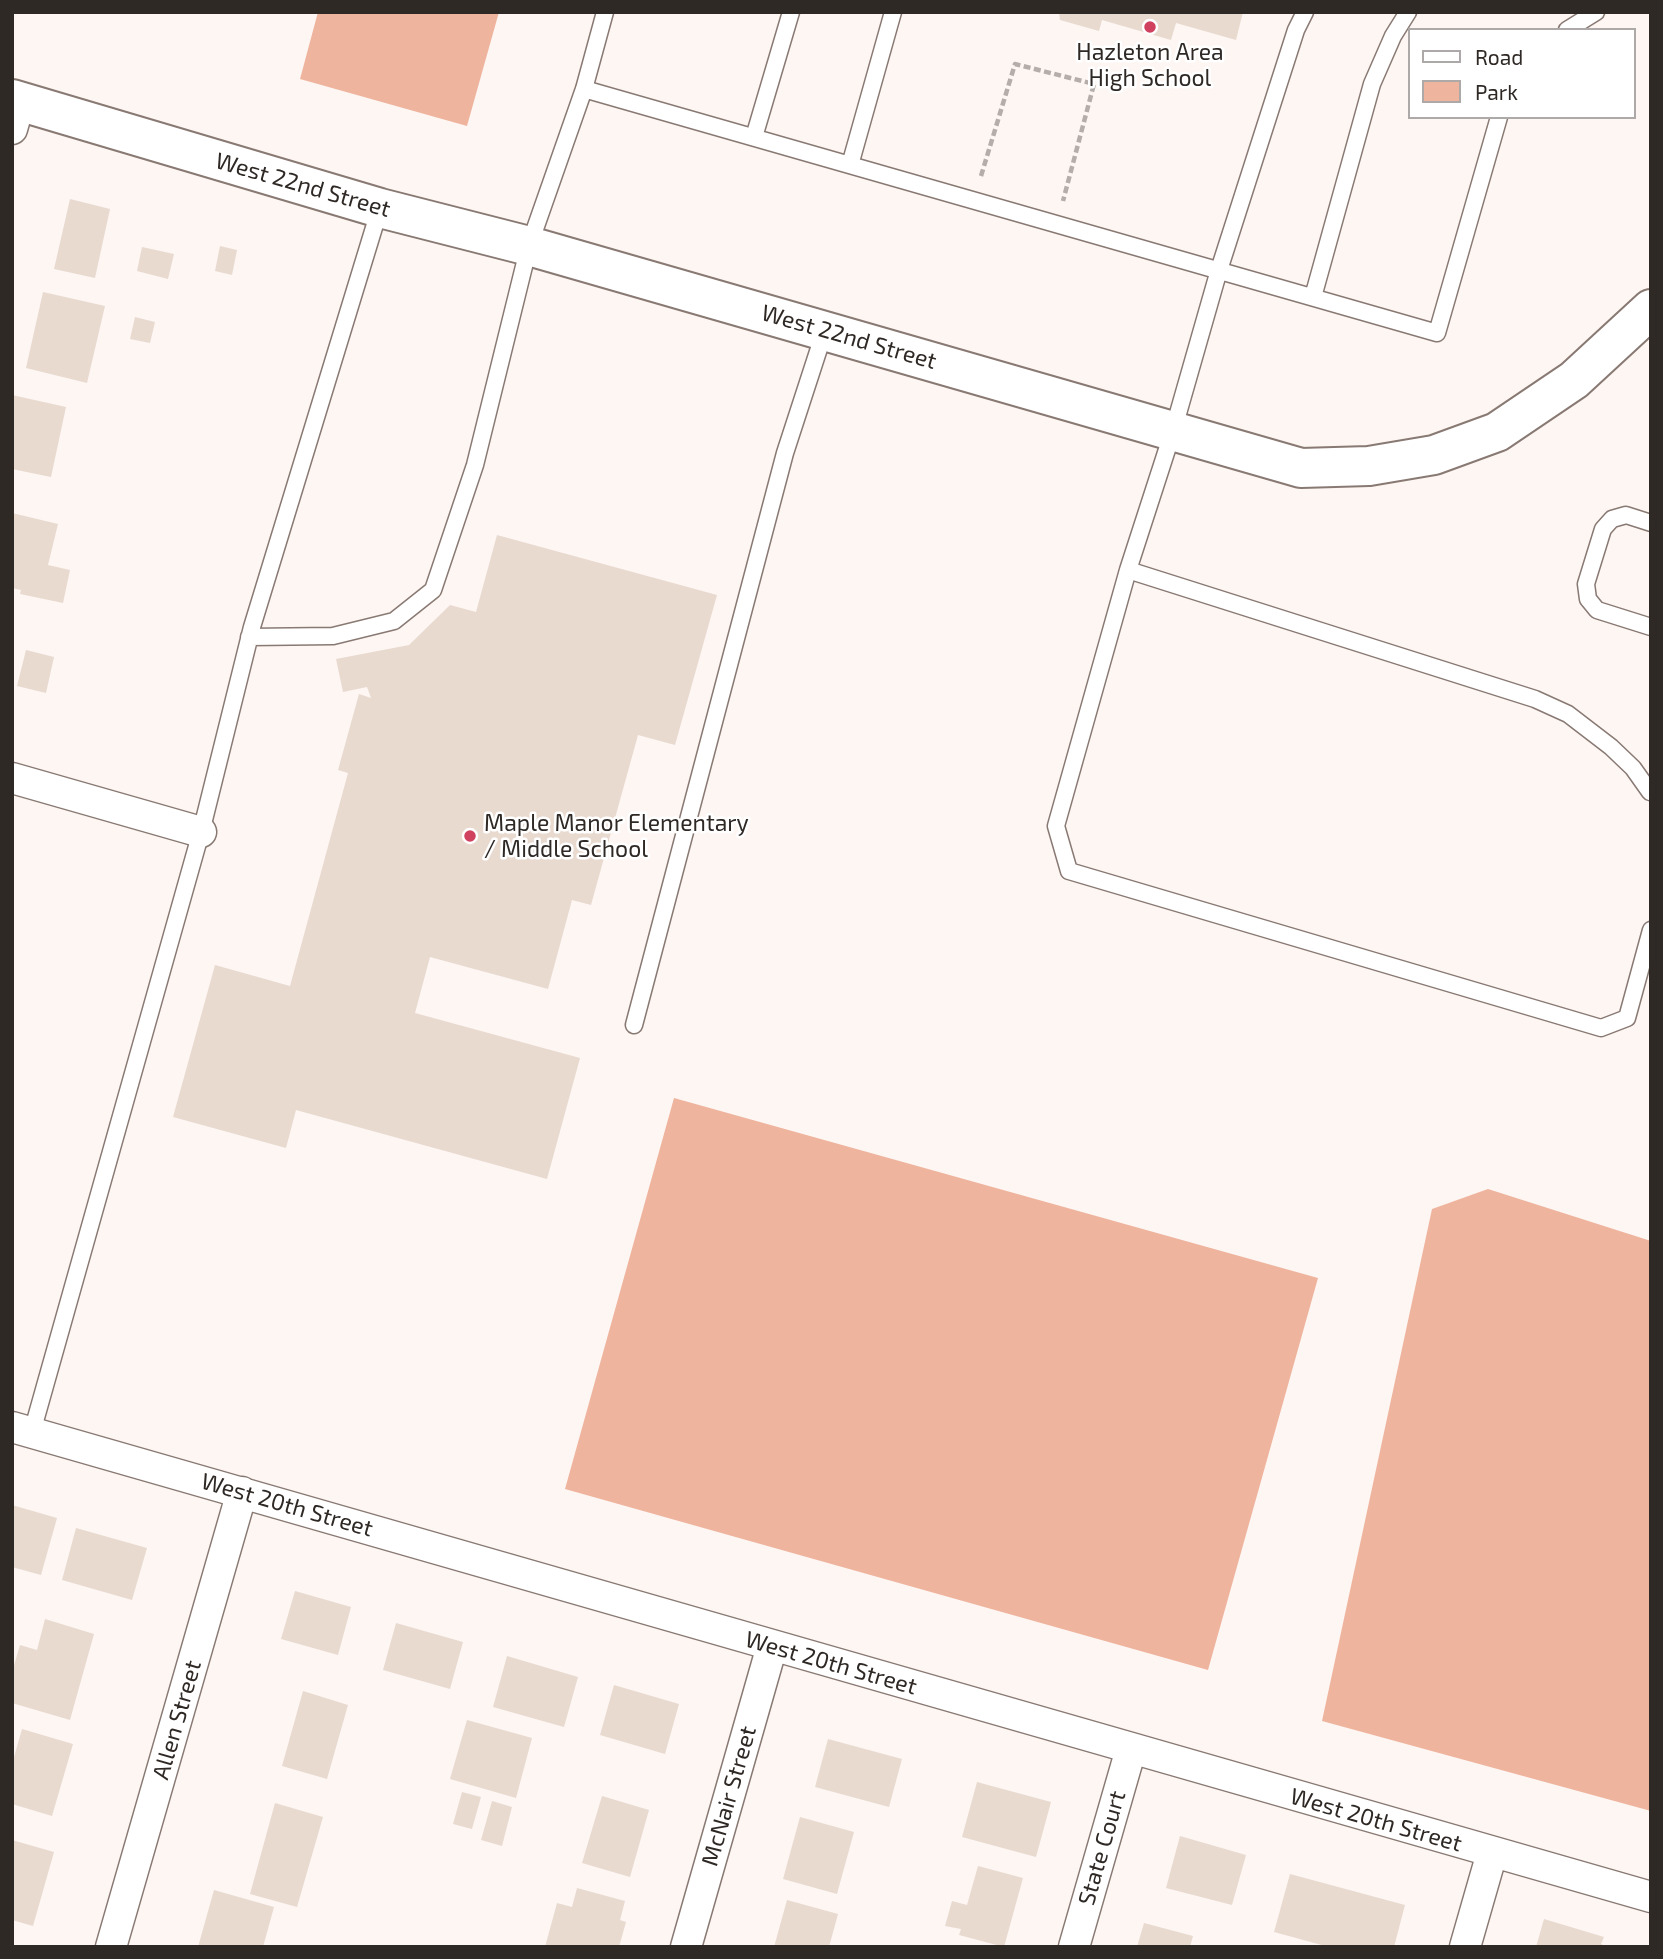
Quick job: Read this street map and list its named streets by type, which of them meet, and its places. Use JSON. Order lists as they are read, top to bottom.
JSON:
{
  "streets": {
    "street": [
      "West 22nd Street",
      "West 20th Street",
      "Allen Street",
      "McNair Street",
      "State Court"
    ]
  },
  "crossings": [
    ["West 20th Street", "Allen Street"],
    ["West 20th Street", "McNair Street"],
    ["West 20th Street", "State Court"]
  ],
  "places": ["Hazleton Area High School", "Maple Manor Elementary / Middle School"],
  "legend": ["Road", "Park"]
}
